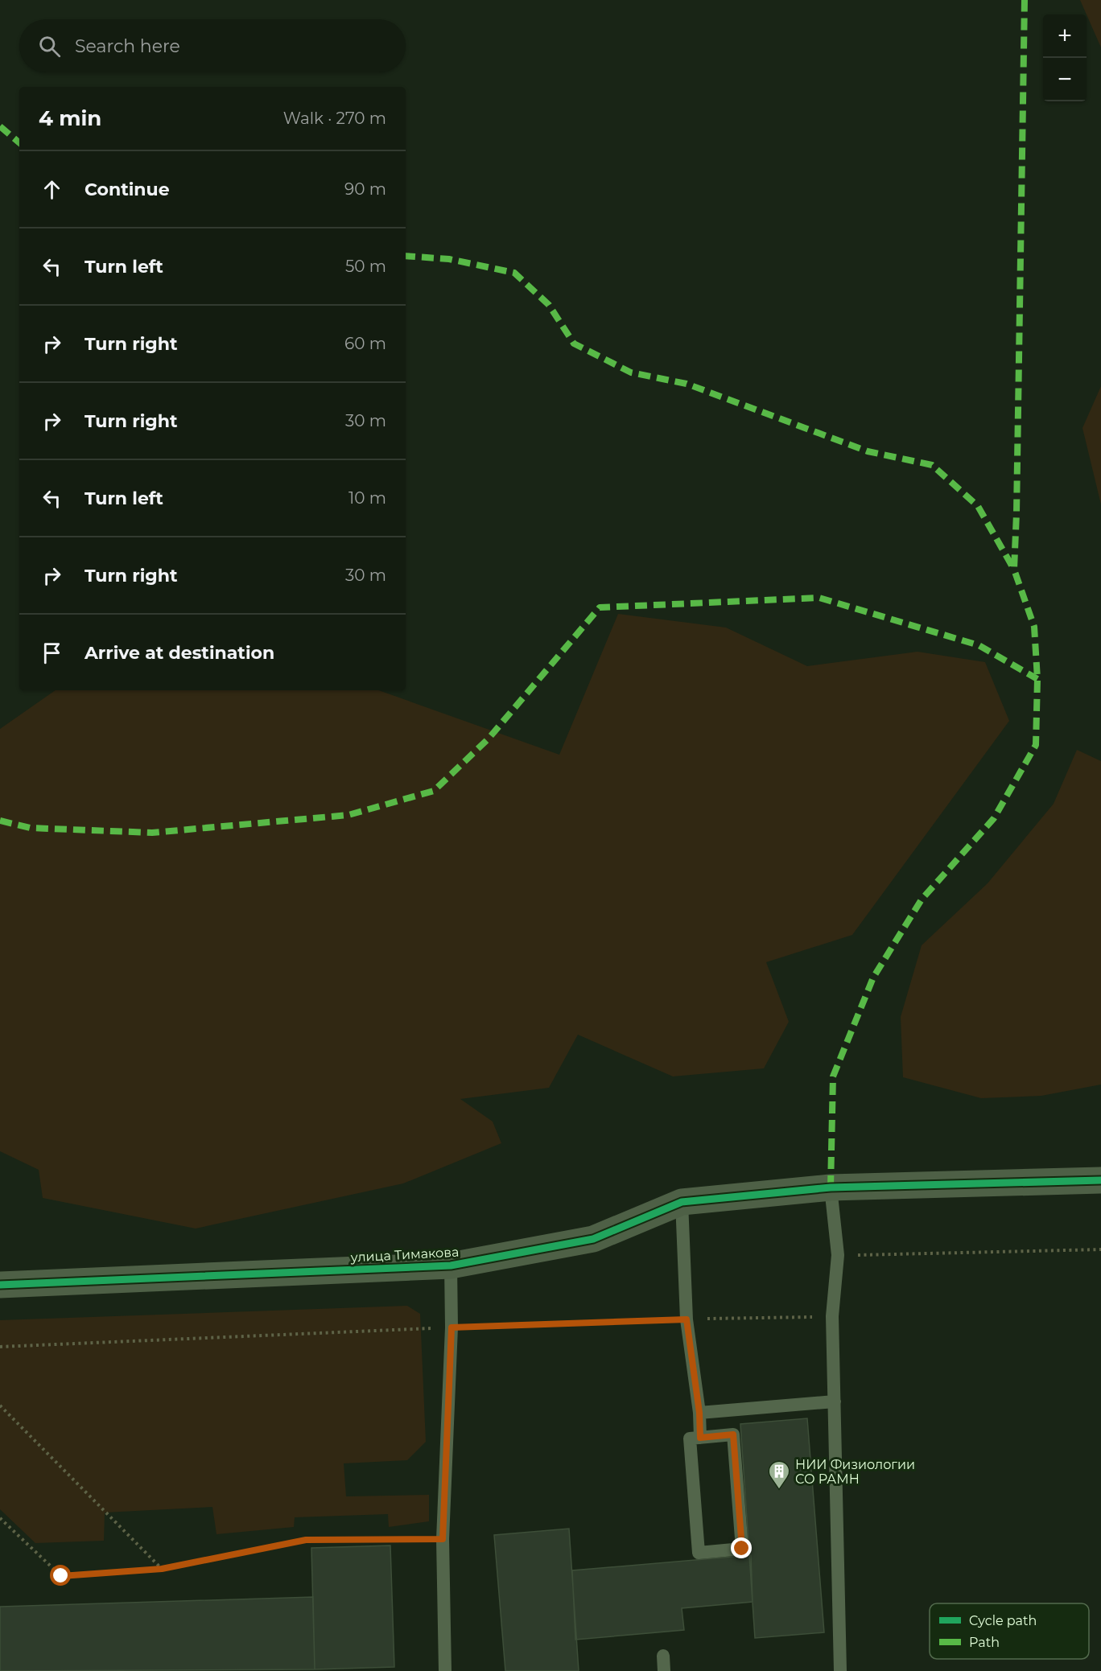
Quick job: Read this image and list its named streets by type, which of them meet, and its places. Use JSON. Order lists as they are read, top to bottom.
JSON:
{
  "streets": {
    "street": ["улица Тимакова"]
  },
  "places": {
    "building": ["НИИ Физиологии СО РАМН"]
  },
  "legend": ["Cycle path", "Path"],
  "page": {
    "map_buttons": ["+", "−"],
    "search": "Search here",
    "heading": ["4 min", "Walk · 270 m"],
    "list": [
      ["Continue", "90 m"],
      ["Turn left", "50 m"],
      ["Turn right", "60 m"],
      ["Turn right", "30 m"],
      ["Turn left", "10 m"],
      ["Turn right", "30 m"],
      "Arrive at destination"
    ]
  }
}
